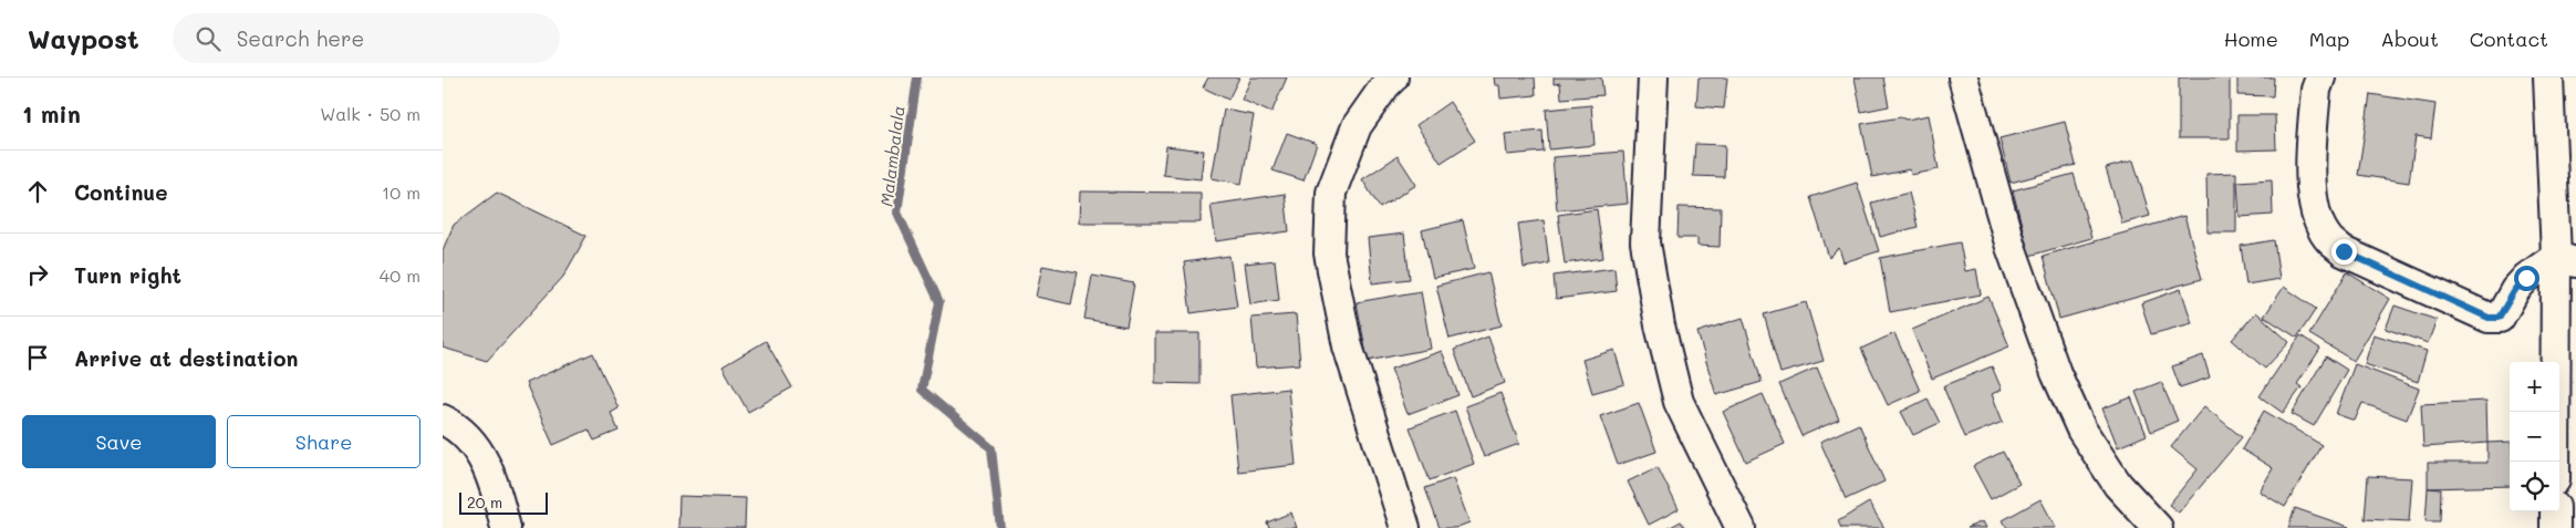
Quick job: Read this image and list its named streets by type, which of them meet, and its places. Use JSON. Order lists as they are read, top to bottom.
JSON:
{
  "water": ["Malambalala"],
  "scale_bar": "20 m",
  "page": {
    "header": "Waypost",
    "search": "Search here",
    "nav": [
      "Home",
      "Map",
      "About",
      "Contact"
    ],
    "heading": ["1 min", "Walk · 50 m"],
    "list": [
      ["Continue", "10 m"],
      ["Turn right", "40 m"],
      "Arrive at destination"
    ],
    "map_buttons": ["+", "−"],
    "buttons": ["Save", "Share"],
    "scale": "20 m"
  }
}
